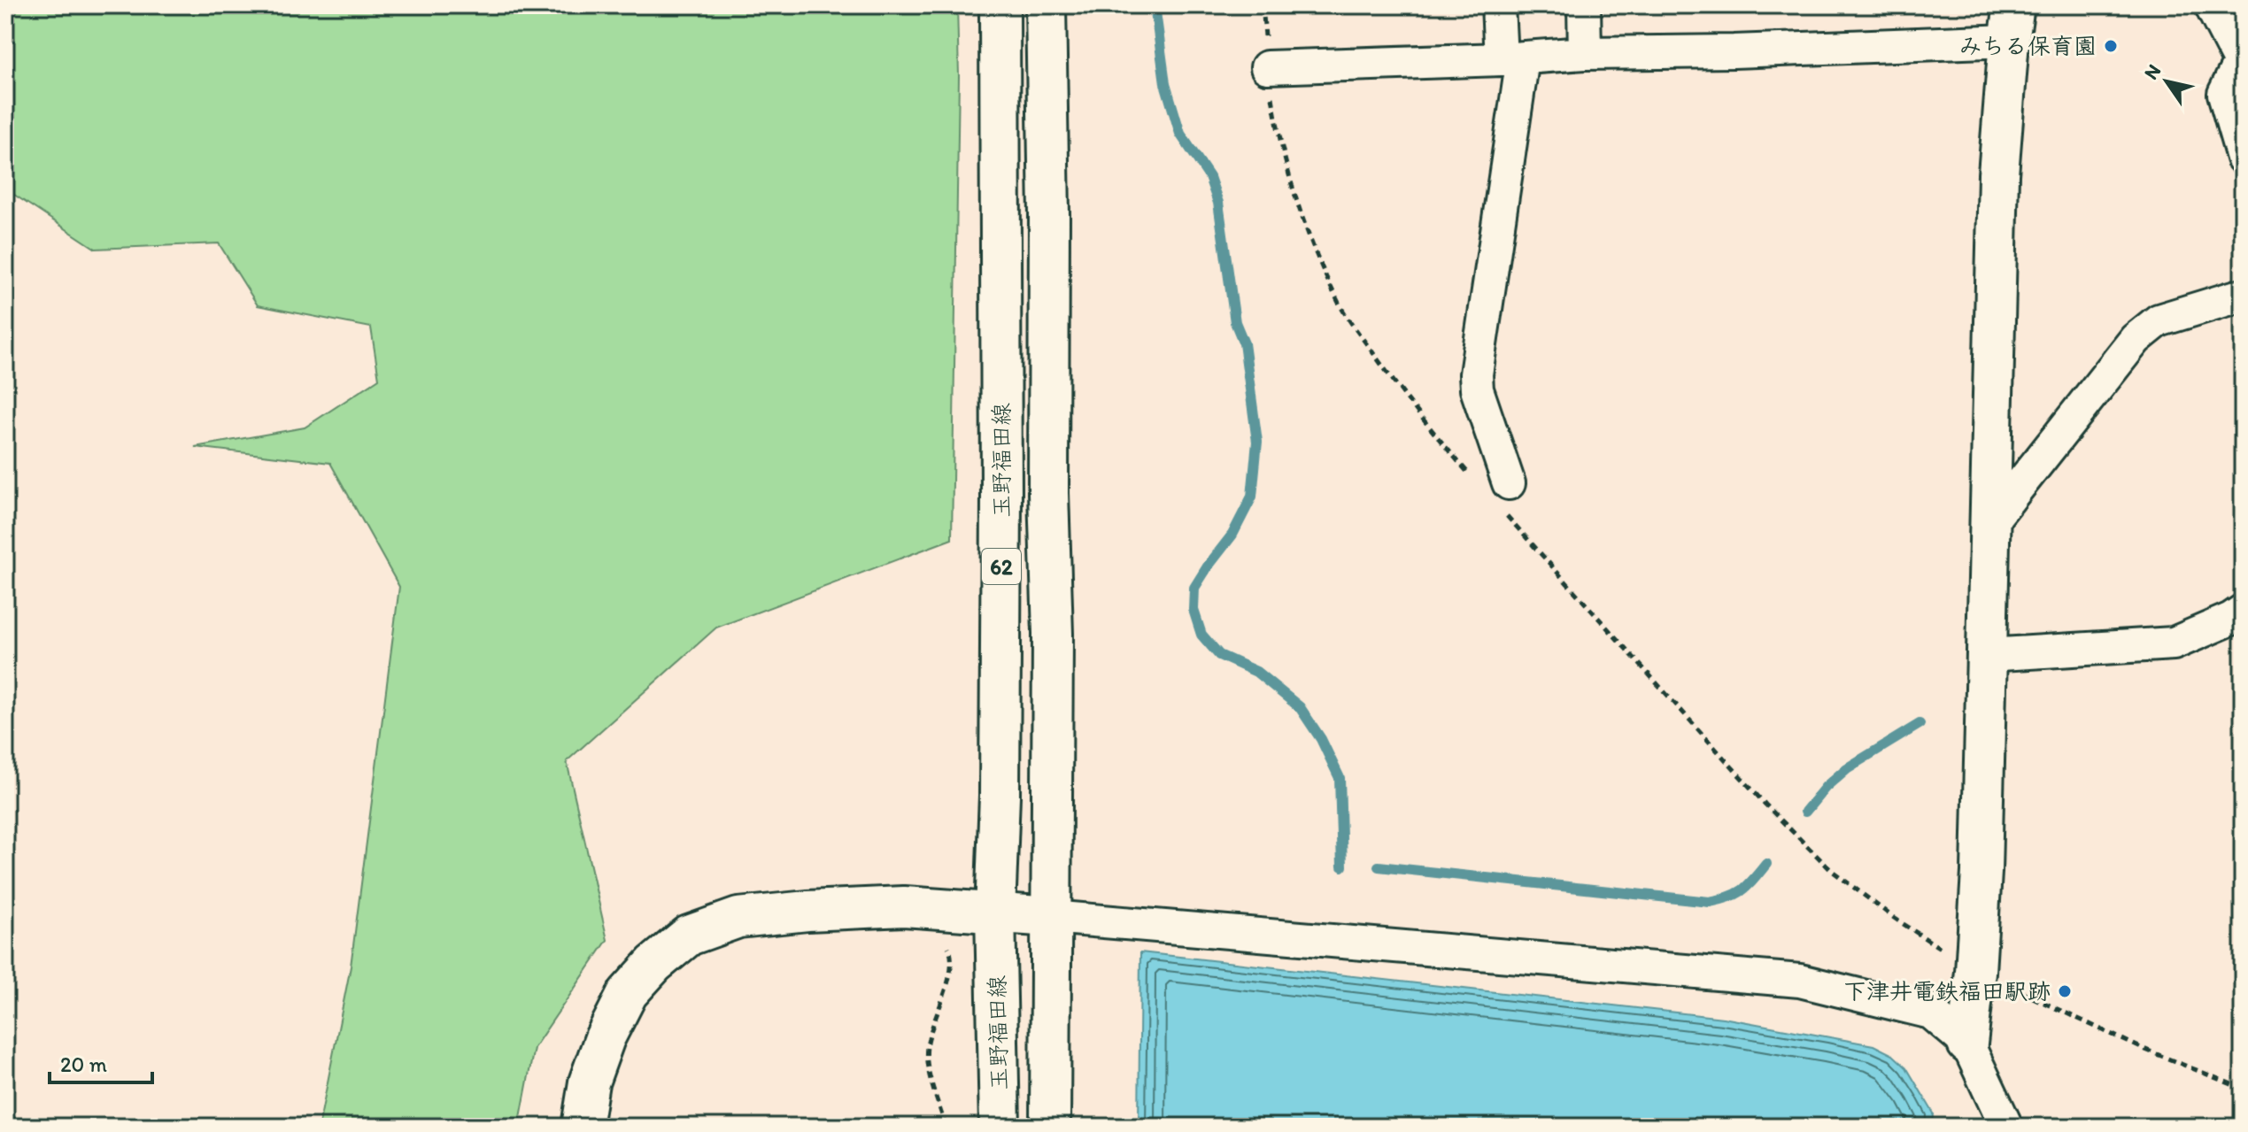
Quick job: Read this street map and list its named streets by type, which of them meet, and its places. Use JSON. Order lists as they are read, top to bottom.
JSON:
{
  "streets": {
    "main road": ["玉野福田線", "62"]
  },
  "places": ["みちる保育園", "下津井電鉄福田駅跡"],
  "scale_bar": "20 m",
  "north": "top left"
}
